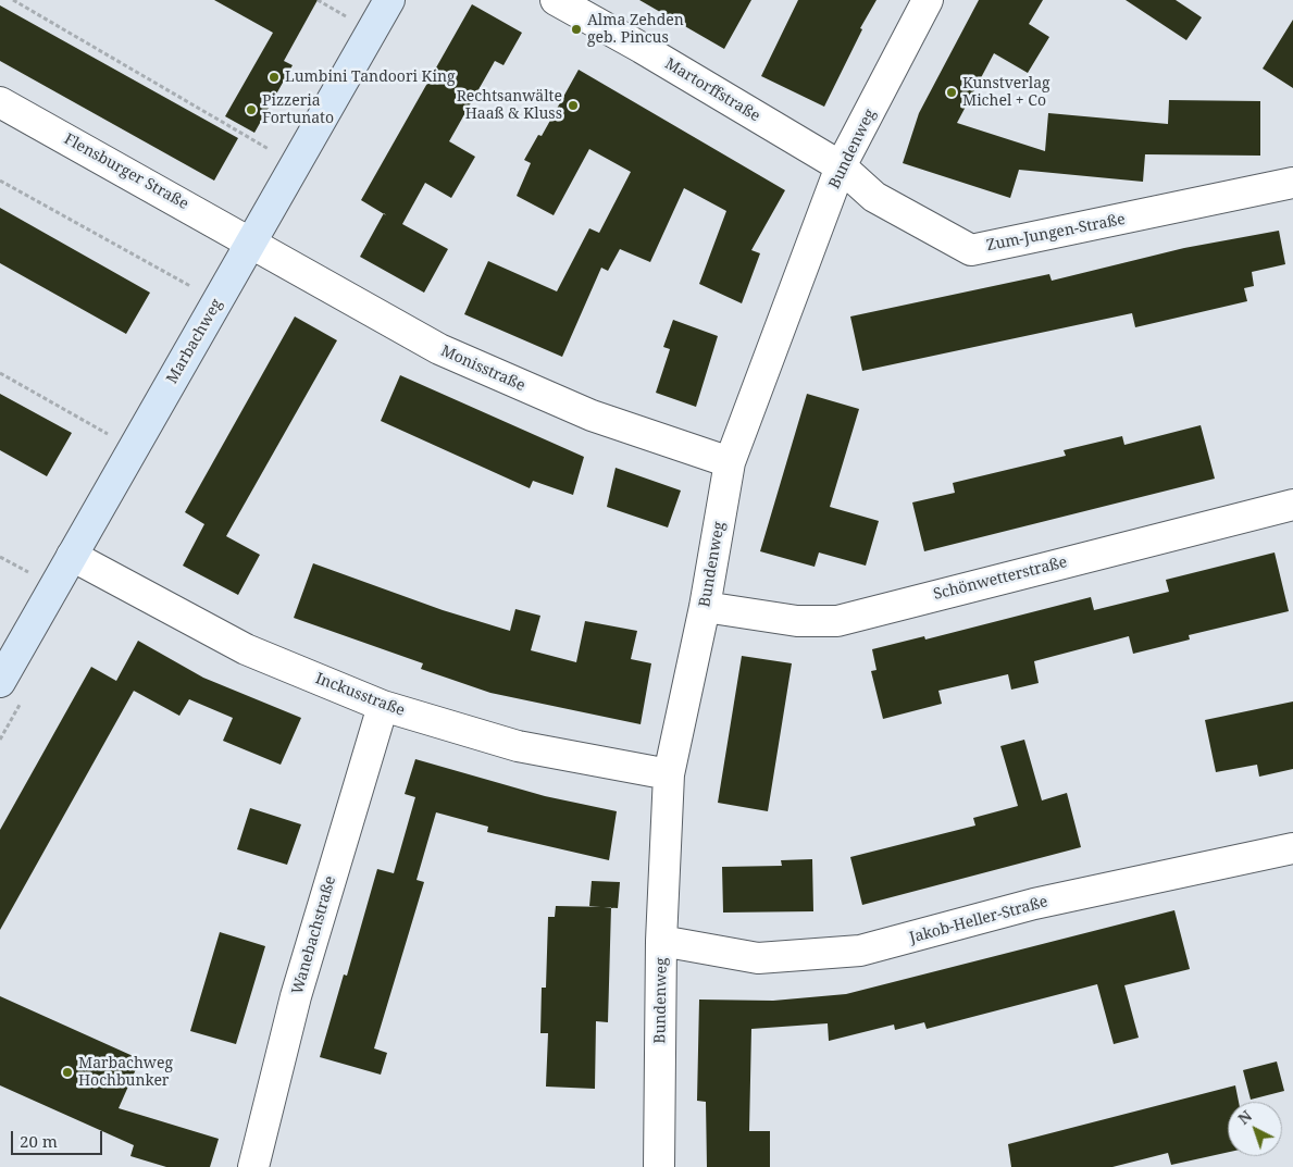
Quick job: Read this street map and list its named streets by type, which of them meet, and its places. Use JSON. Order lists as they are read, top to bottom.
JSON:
{
  "streets": {
    "main road": ["Marbachweg"],
    "street": [
      "Martorffstraße",
      "Bundenweg",
      "Flensburger Straße",
      "Zum-Jungen-Straße",
      "Monisstraße",
      "Schönwetterstraße",
      "Inckusstraße",
      "Jakob-Heller-Straße",
      "Wanebachstraße"
    ]
  },
  "crossings": [
    ["Martorffstraße", "Bundenweg"],
    ["Martorffstraße", "Zum-Jungen-Straße"],
    ["Bundenweg", "Zum-Jungen-Straße"],
    ["Bundenweg", "Monisstraße"],
    ["Bundenweg", "Schönwetterstraße"],
    ["Bundenweg", "Inckusstraße"],
    ["Bundenweg", "Jakob-Heller-Straße"],
    ["Flensburger Straße", "Marbachweg"],
    ["Flensburger Straße", "Monisstraße"],
    ["Marbachweg", "Monisstraße"],
    ["Marbachweg", "Inckusstraße"],
    ["Inckusstraße", "Wanebachstraße"]
  ],
  "places": [
    "Alma Zehden geb. Pincus",
    "Lumbini Tandoori King",
    "Kunstverlag Michel + Co",
    "Rechtsanwälte Haaß & Kluss",
    "Pizzeria Fortunato",
    "Marbachweg Hochbunker"
  ],
  "scale_bar": "20 m",
  "north": "top left"
}
